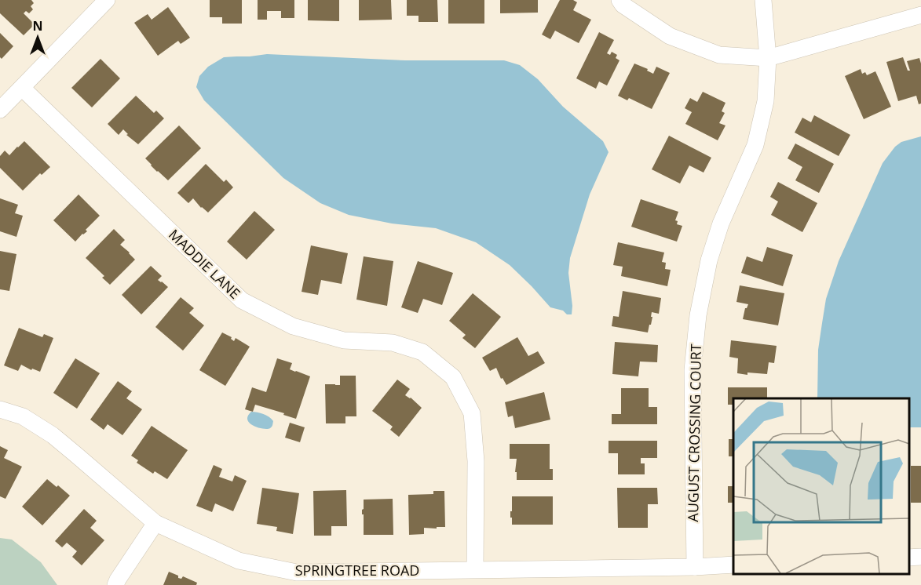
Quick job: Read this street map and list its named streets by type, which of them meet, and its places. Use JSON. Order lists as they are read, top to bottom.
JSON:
{
  "streets": {
    "street": ["MADDIE LANE", "AUGUST CROSSING COURT", "SPRINGTREE ROAD"]
  },
  "crossings": [
    ["MADDIE LANE", "SPRINGTREE ROAD"],
    ["AUGUST CROSSING COURT", "SPRINGTREE ROAD"]
  ],
  "north": "top"
}
